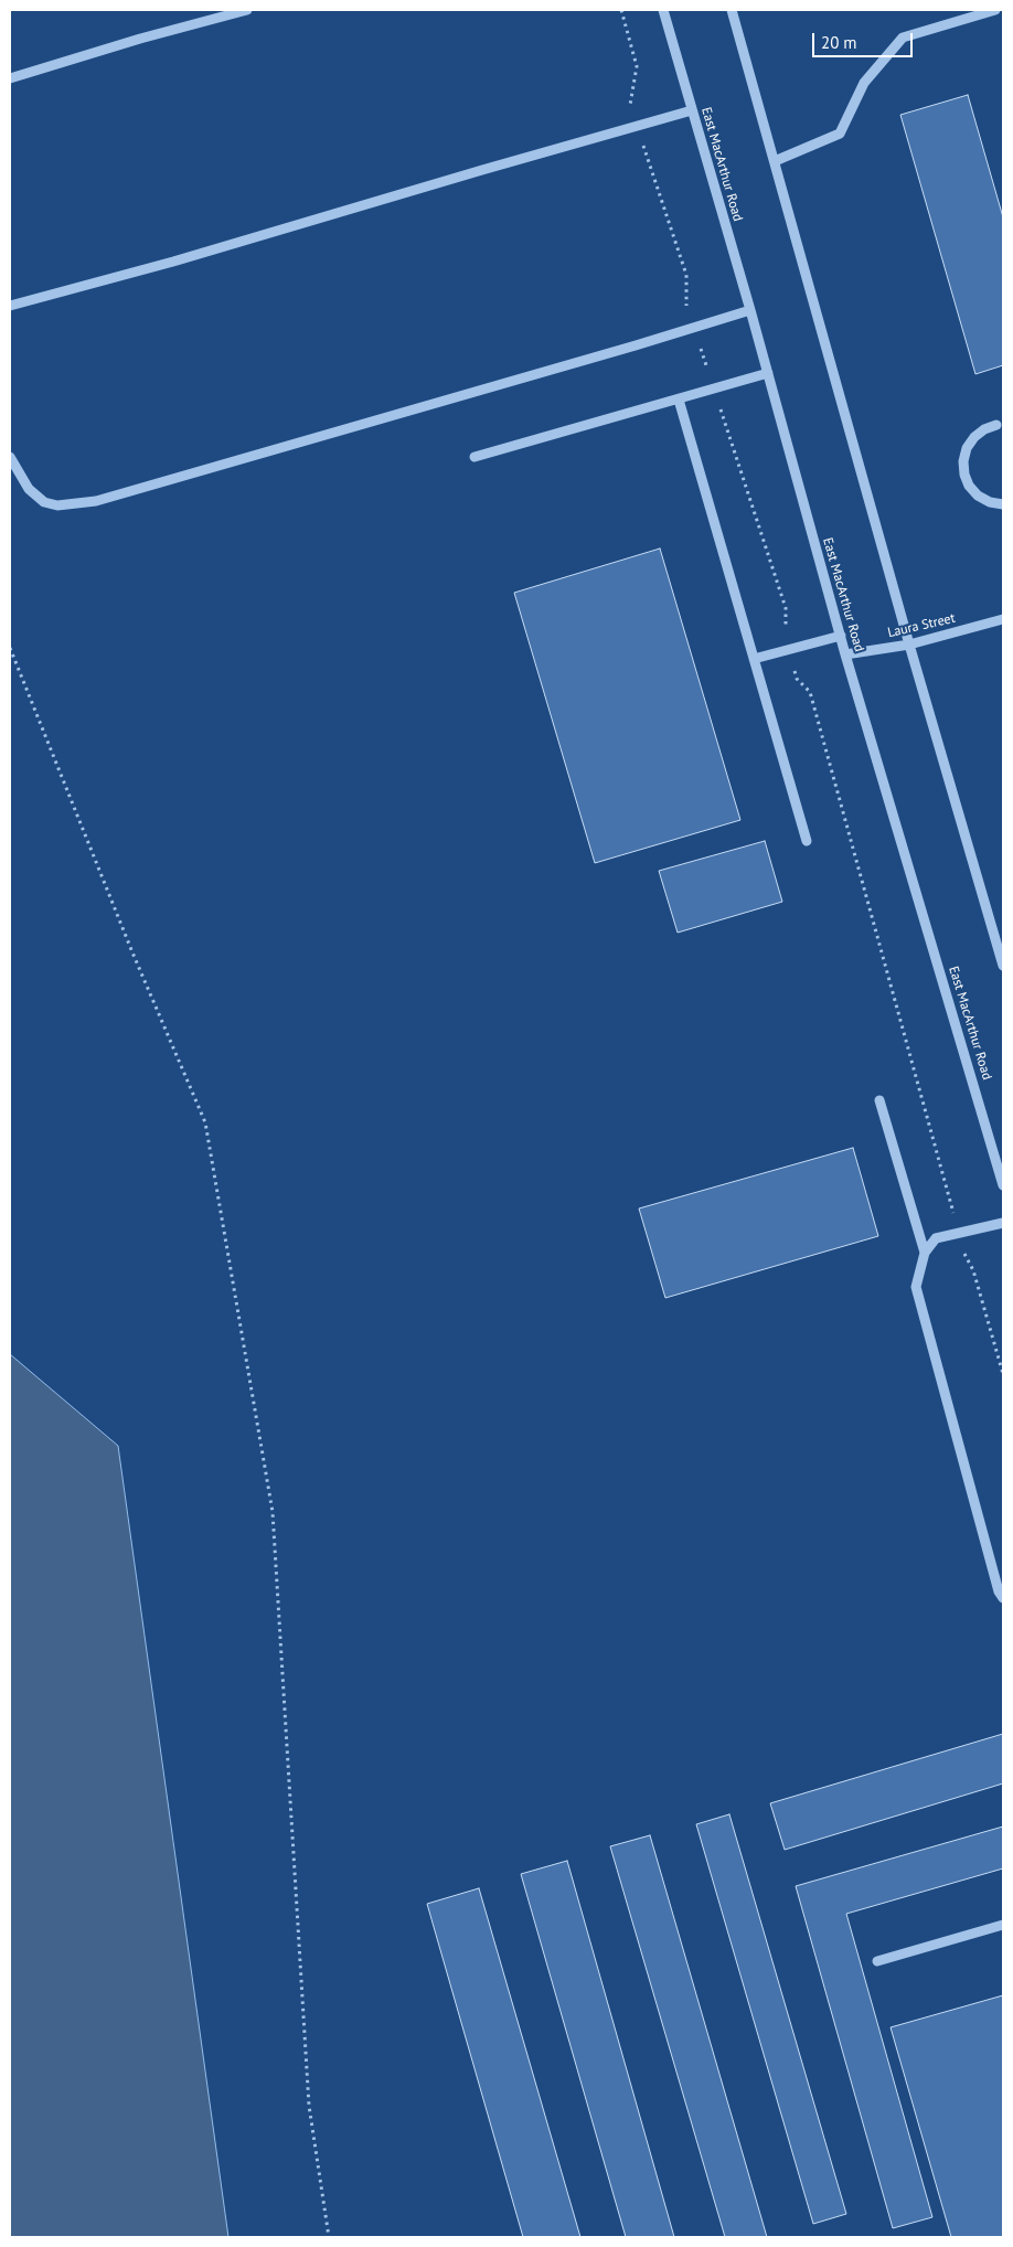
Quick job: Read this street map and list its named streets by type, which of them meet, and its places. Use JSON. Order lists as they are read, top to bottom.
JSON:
{
  "streets": {
    "street": ["East MacArthur Road", "Laura Street"]
  },
  "crossings": [
    ["East MacArthur Road", "Laura Street"]
  ],
  "scale_bar": "20 m"
}
